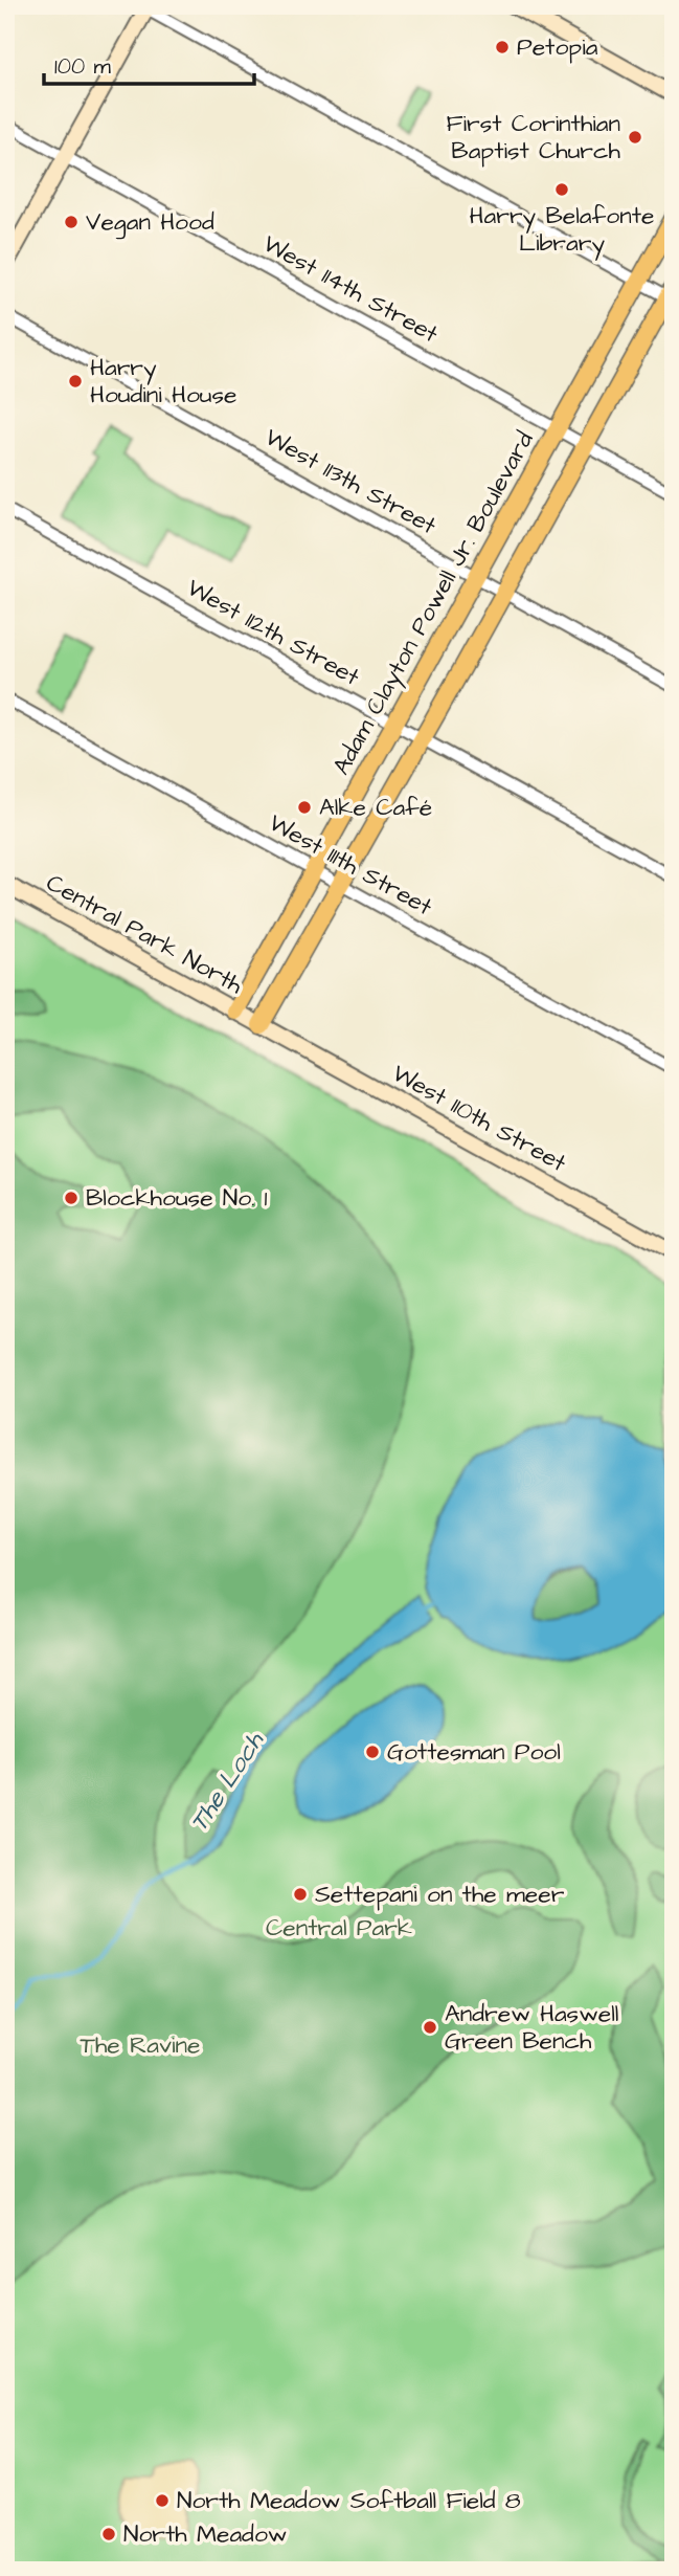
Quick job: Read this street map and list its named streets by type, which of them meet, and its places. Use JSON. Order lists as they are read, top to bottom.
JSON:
{
  "streets": {
    "main road": ["Adam Clayton Powell Jr. Boulevard", "Central Park North", "West 110th Street"],
    "street": [
      "West 114th Street",
      "West 113th Street",
      "West 112th Street",
      "West 111th Street"
    ]
  },
  "crossings": [
    ["West 114th Street", "Adam Clayton Powell Jr. Boulevard"],
    ["West 113th Street", "Adam Clayton Powell Jr. Boulevard"],
    ["Adam Clayton Powell Jr. Boulevard", "West 112th Street"],
    ["Adam Clayton Powell Jr. Boulevard", "West 111th Street"],
    ["Adam Clayton Powell Jr. Boulevard", "Central Park North"],
    ["Central Park North", "West 110th Street"]
  ],
  "water": ["The Loch"],
  "parks": ["Central Park", "The Ravine"],
  "places": [
    "Petopia",
    "First Corinthian Baptist Church",
    "Harry Belafonte Library",
    "Vegan Hood",
    "Harry Houdini House",
    "Alke Café",
    "Blockhouse No. 1",
    "Gottesman Pool",
    "Settepani on the meer",
    "Andrew Haswell Green Bench",
    "North Meadow Softball Field 8",
    "North Meadow"
  ],
  "scale_bar": "100 m"
}
